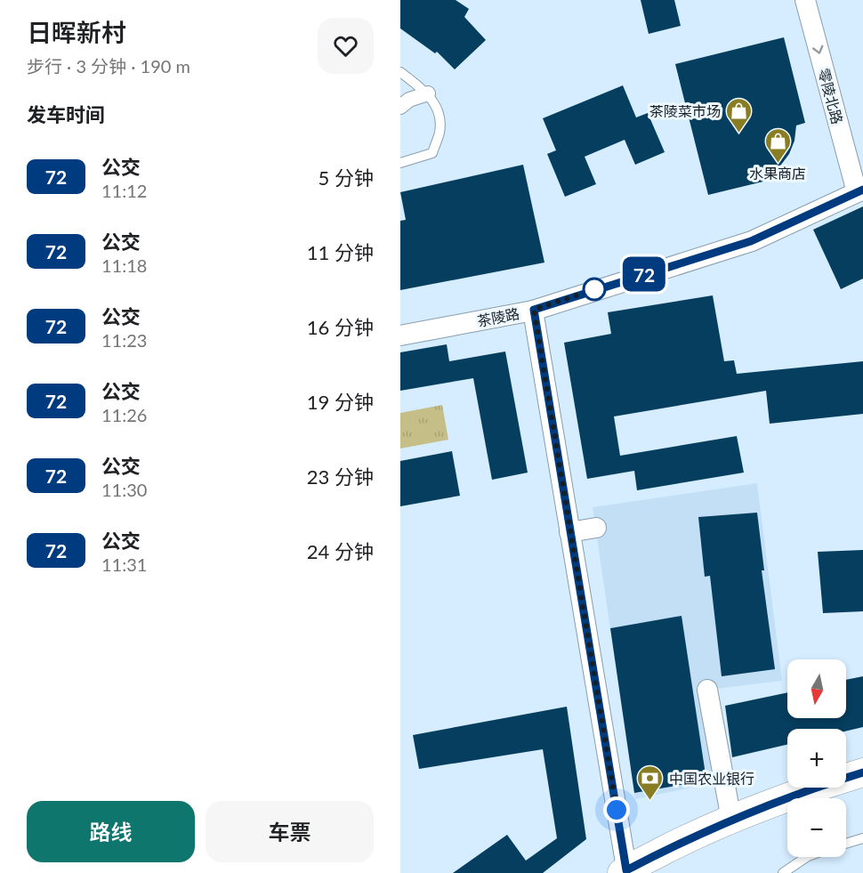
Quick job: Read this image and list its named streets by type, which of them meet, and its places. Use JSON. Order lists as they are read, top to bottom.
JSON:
{
  "streets": {
    "street": ["零陵北路", "茶陵路"]
  },
  "crossings": [
    ["零陵北路", "茶陵路"]
  ],
  "one_way": ["零陵北路"],
  "places": {
    "shop": ["茶陵菜市场", "水果商店"],
    "bank": ["中国农业银行"]
  },
  "lines": ["bus line 72"],
  "north": "bottom",
  "page": {
    "heading": [
      ["日晖新村", "步行 · 3 分钟 · 190 m"],
      "发车时间"
    ],
    "on_map": "72",
    "list": [
      {
        "mark": "72",
        "name": "公交",
        "note": "11:12",
        "value": "5 分钟"
      },
      {
        "mark": "72",
        "name": "公交",
        "note": "11:18",
        "value": "11 分钟"
      },
      {
        "mark": "72",
        "name": "公交",
        "note": "11:23",
        "value": "16 分钟"
      },
      {
        "mark": "72",
        "name": "公交",
        "note": "11:26",
        "value": "19 分钟"
      },
      {
        "mark": "72",
        "name": "公交",
        "note": "11:30",
        "value": "23 分钟"
      },
      {
        "mark": "72",
        "name": "公交",
        "note": "11:31",
        "value": "24 分钟"
      }
    ],
    "map_buttons": ["+", "−"],
    "buttons": ["路线", "车票"]
  }
}
